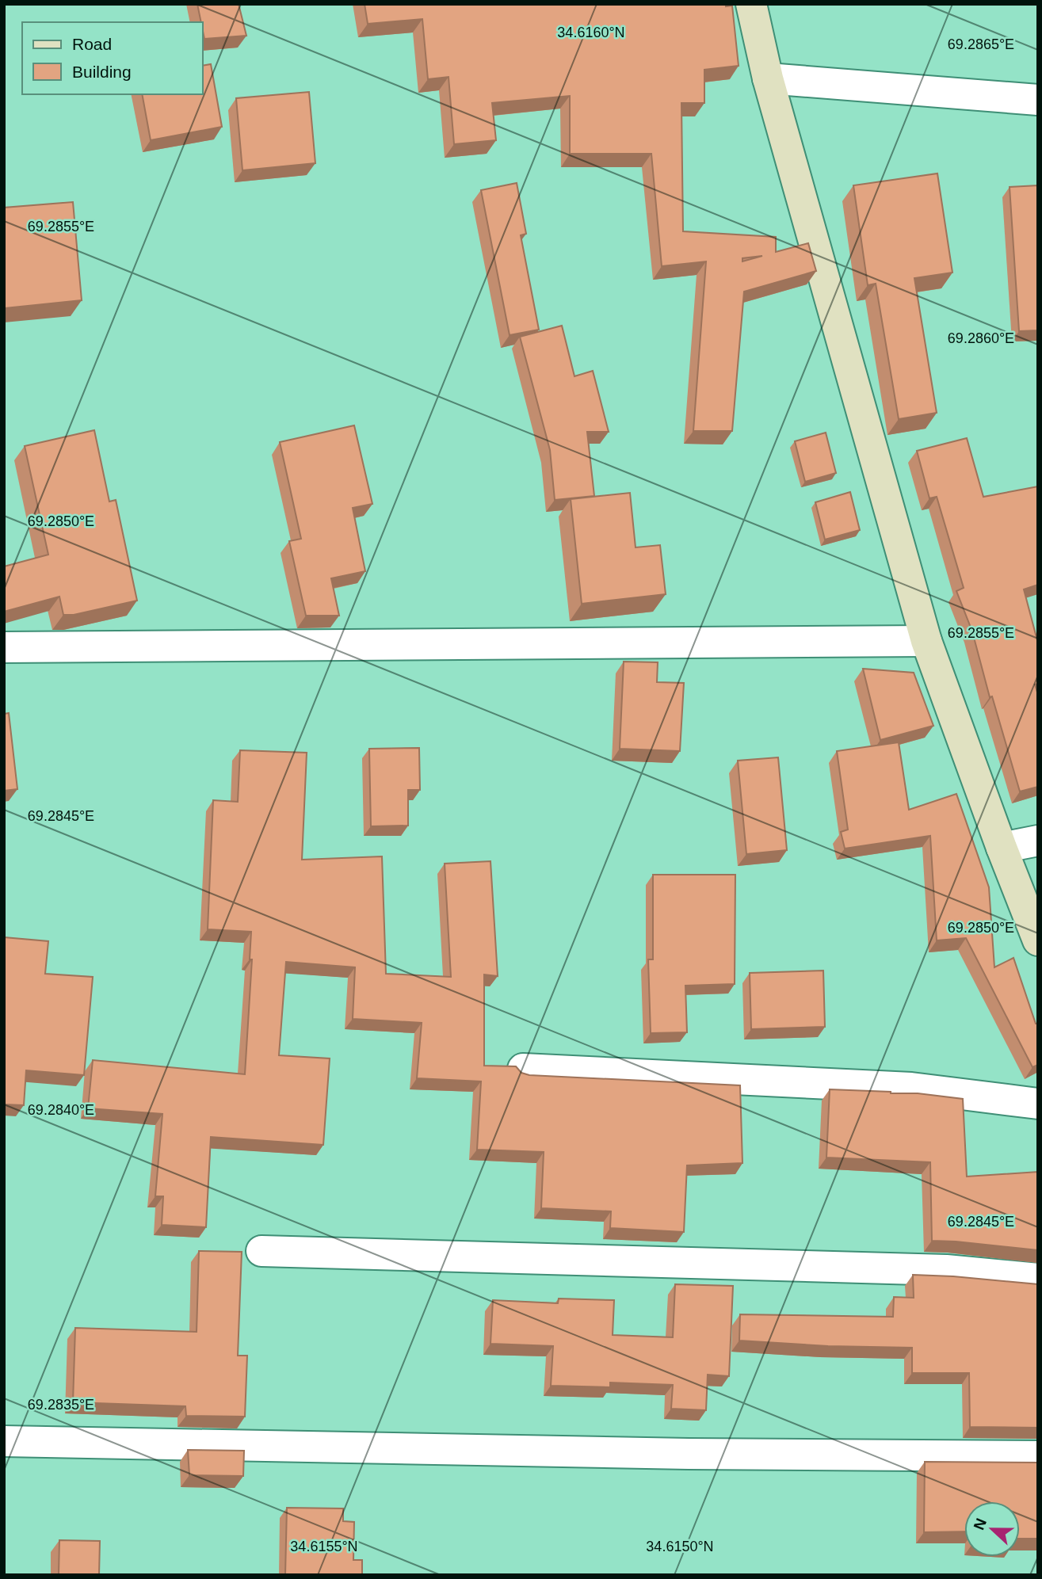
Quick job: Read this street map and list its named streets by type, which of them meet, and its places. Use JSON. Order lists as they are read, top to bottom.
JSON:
{
  "legend": ["Road", "Building"],
  "north": "left",
  "coordinates": [
    "34.6160°N",
    "69.2865°E",
    "69.2855°E",
    "69.2860°E",
    "69.2850°E",
    "69.2845°E",
    "69.2840°E",
    "69.2835°E",
    "34.6155°N",
    "34.6150°N"
  ]
}
